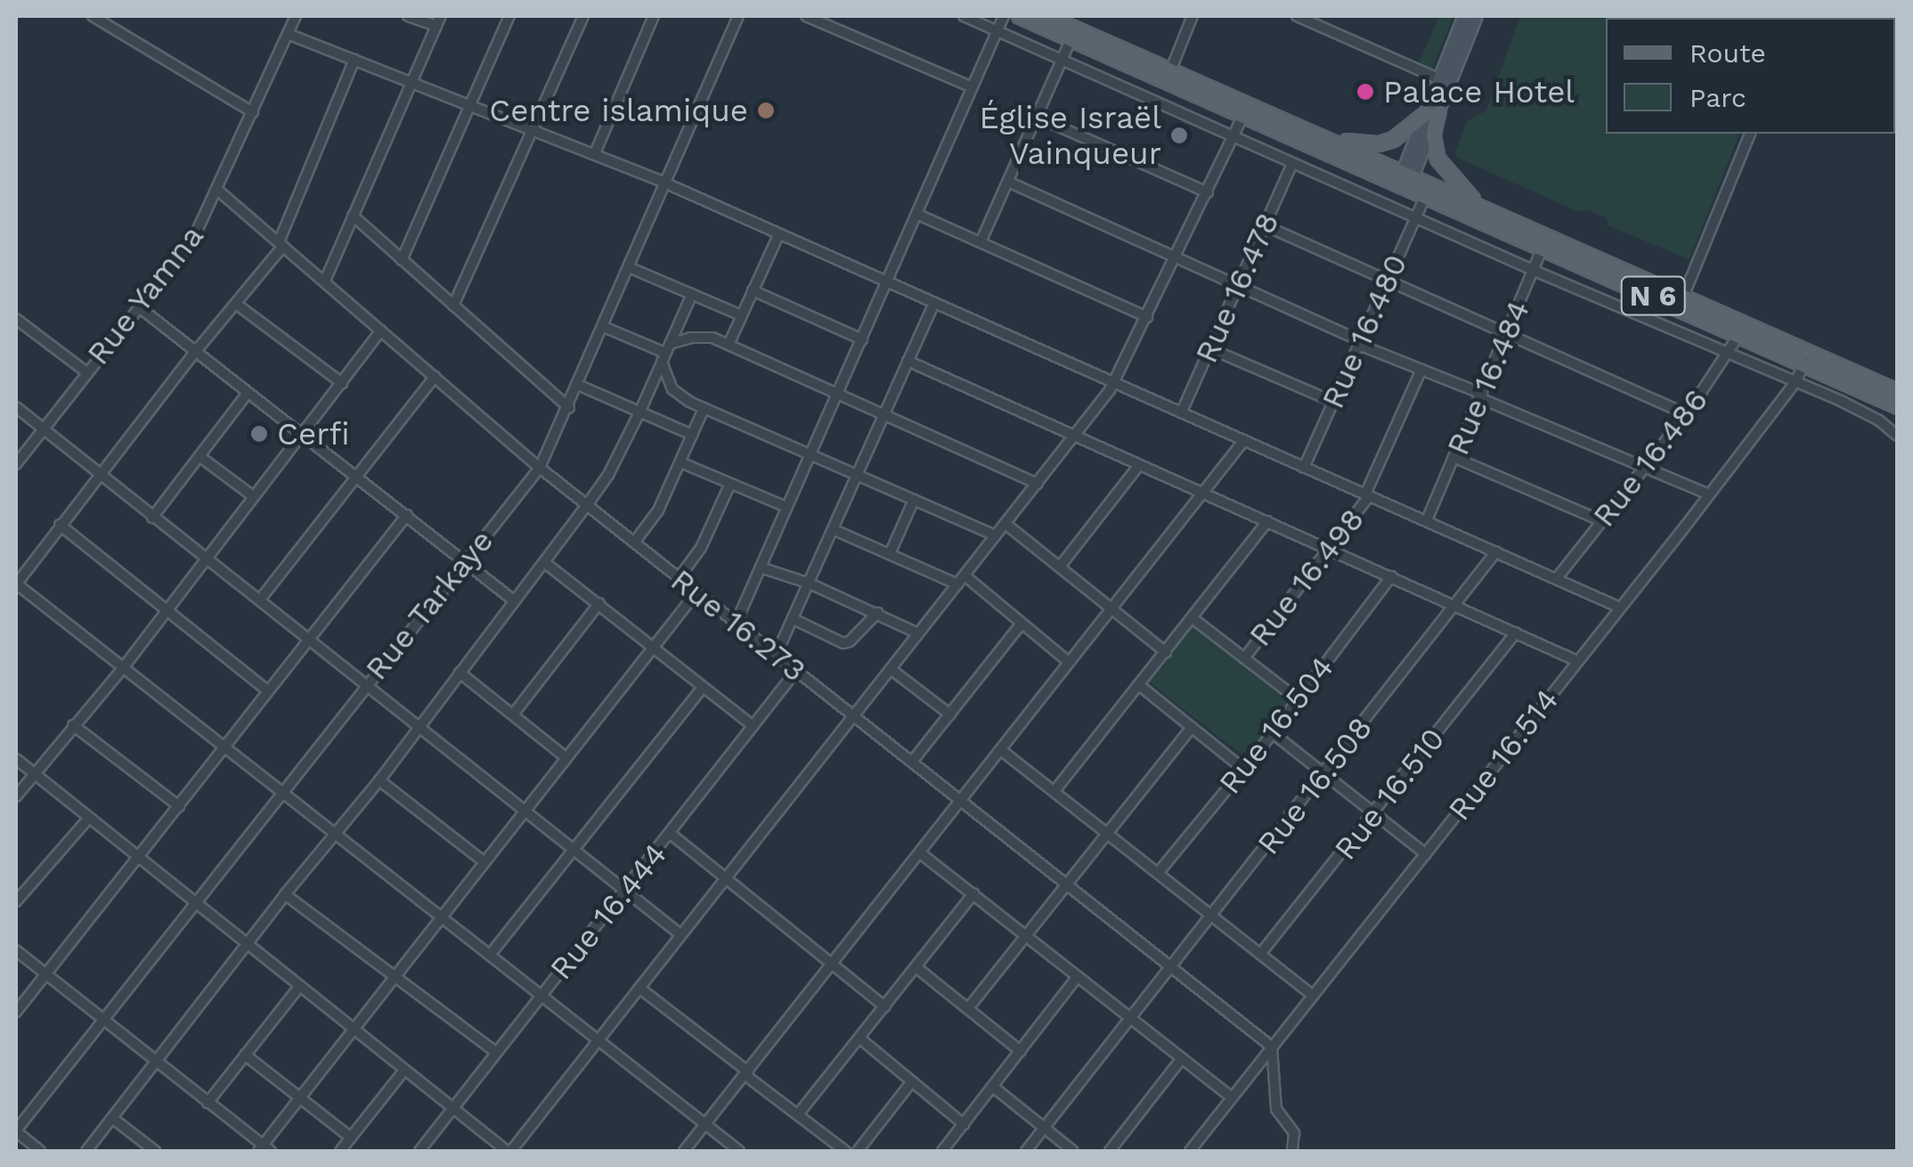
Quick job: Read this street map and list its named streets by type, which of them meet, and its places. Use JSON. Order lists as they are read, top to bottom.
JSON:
{
  "streets": {
    "main road": ["N 6"],
    "street": [
      "Rue 16.478",
      "Rue Yamna",
      "Rue 16.480",
      "Rue 16.484",
      "Rue 16.486",
      "Rue 16.498",
      "Rue Tarkaye",
      "Rue 16.273",
      "Rue 16.504",
      "Rue 16.514",
      "Rue 16.508",
      "Rue 16.510",
      "Rue 16.444"
    ]
  },
  "crossings": [
    ["Rue Yamna", "Rue 16.273"],
    ["N 6", "Rue 16.480"],
    ["N 6", "Rue 16.484"],
    ["N 6", "Rue 16.486"],
    ["N 6", "Rue 16.514"],
    ["Rue Tarkaye", "Rue 16.273"],
    ["Rue 16.273", "Rue 16.514"],
    ["Rue 16.273", "Rue 16.508"],
    ["Rue 16.273", "Rue 16.444"]
  ],
  "places": [
    "Palace Hotel",
    "Centre islamique",
    "Église Israël Vainqueur",
    "Cerfi"
  ],
  "legend": ["Route", "Parc"]
}
